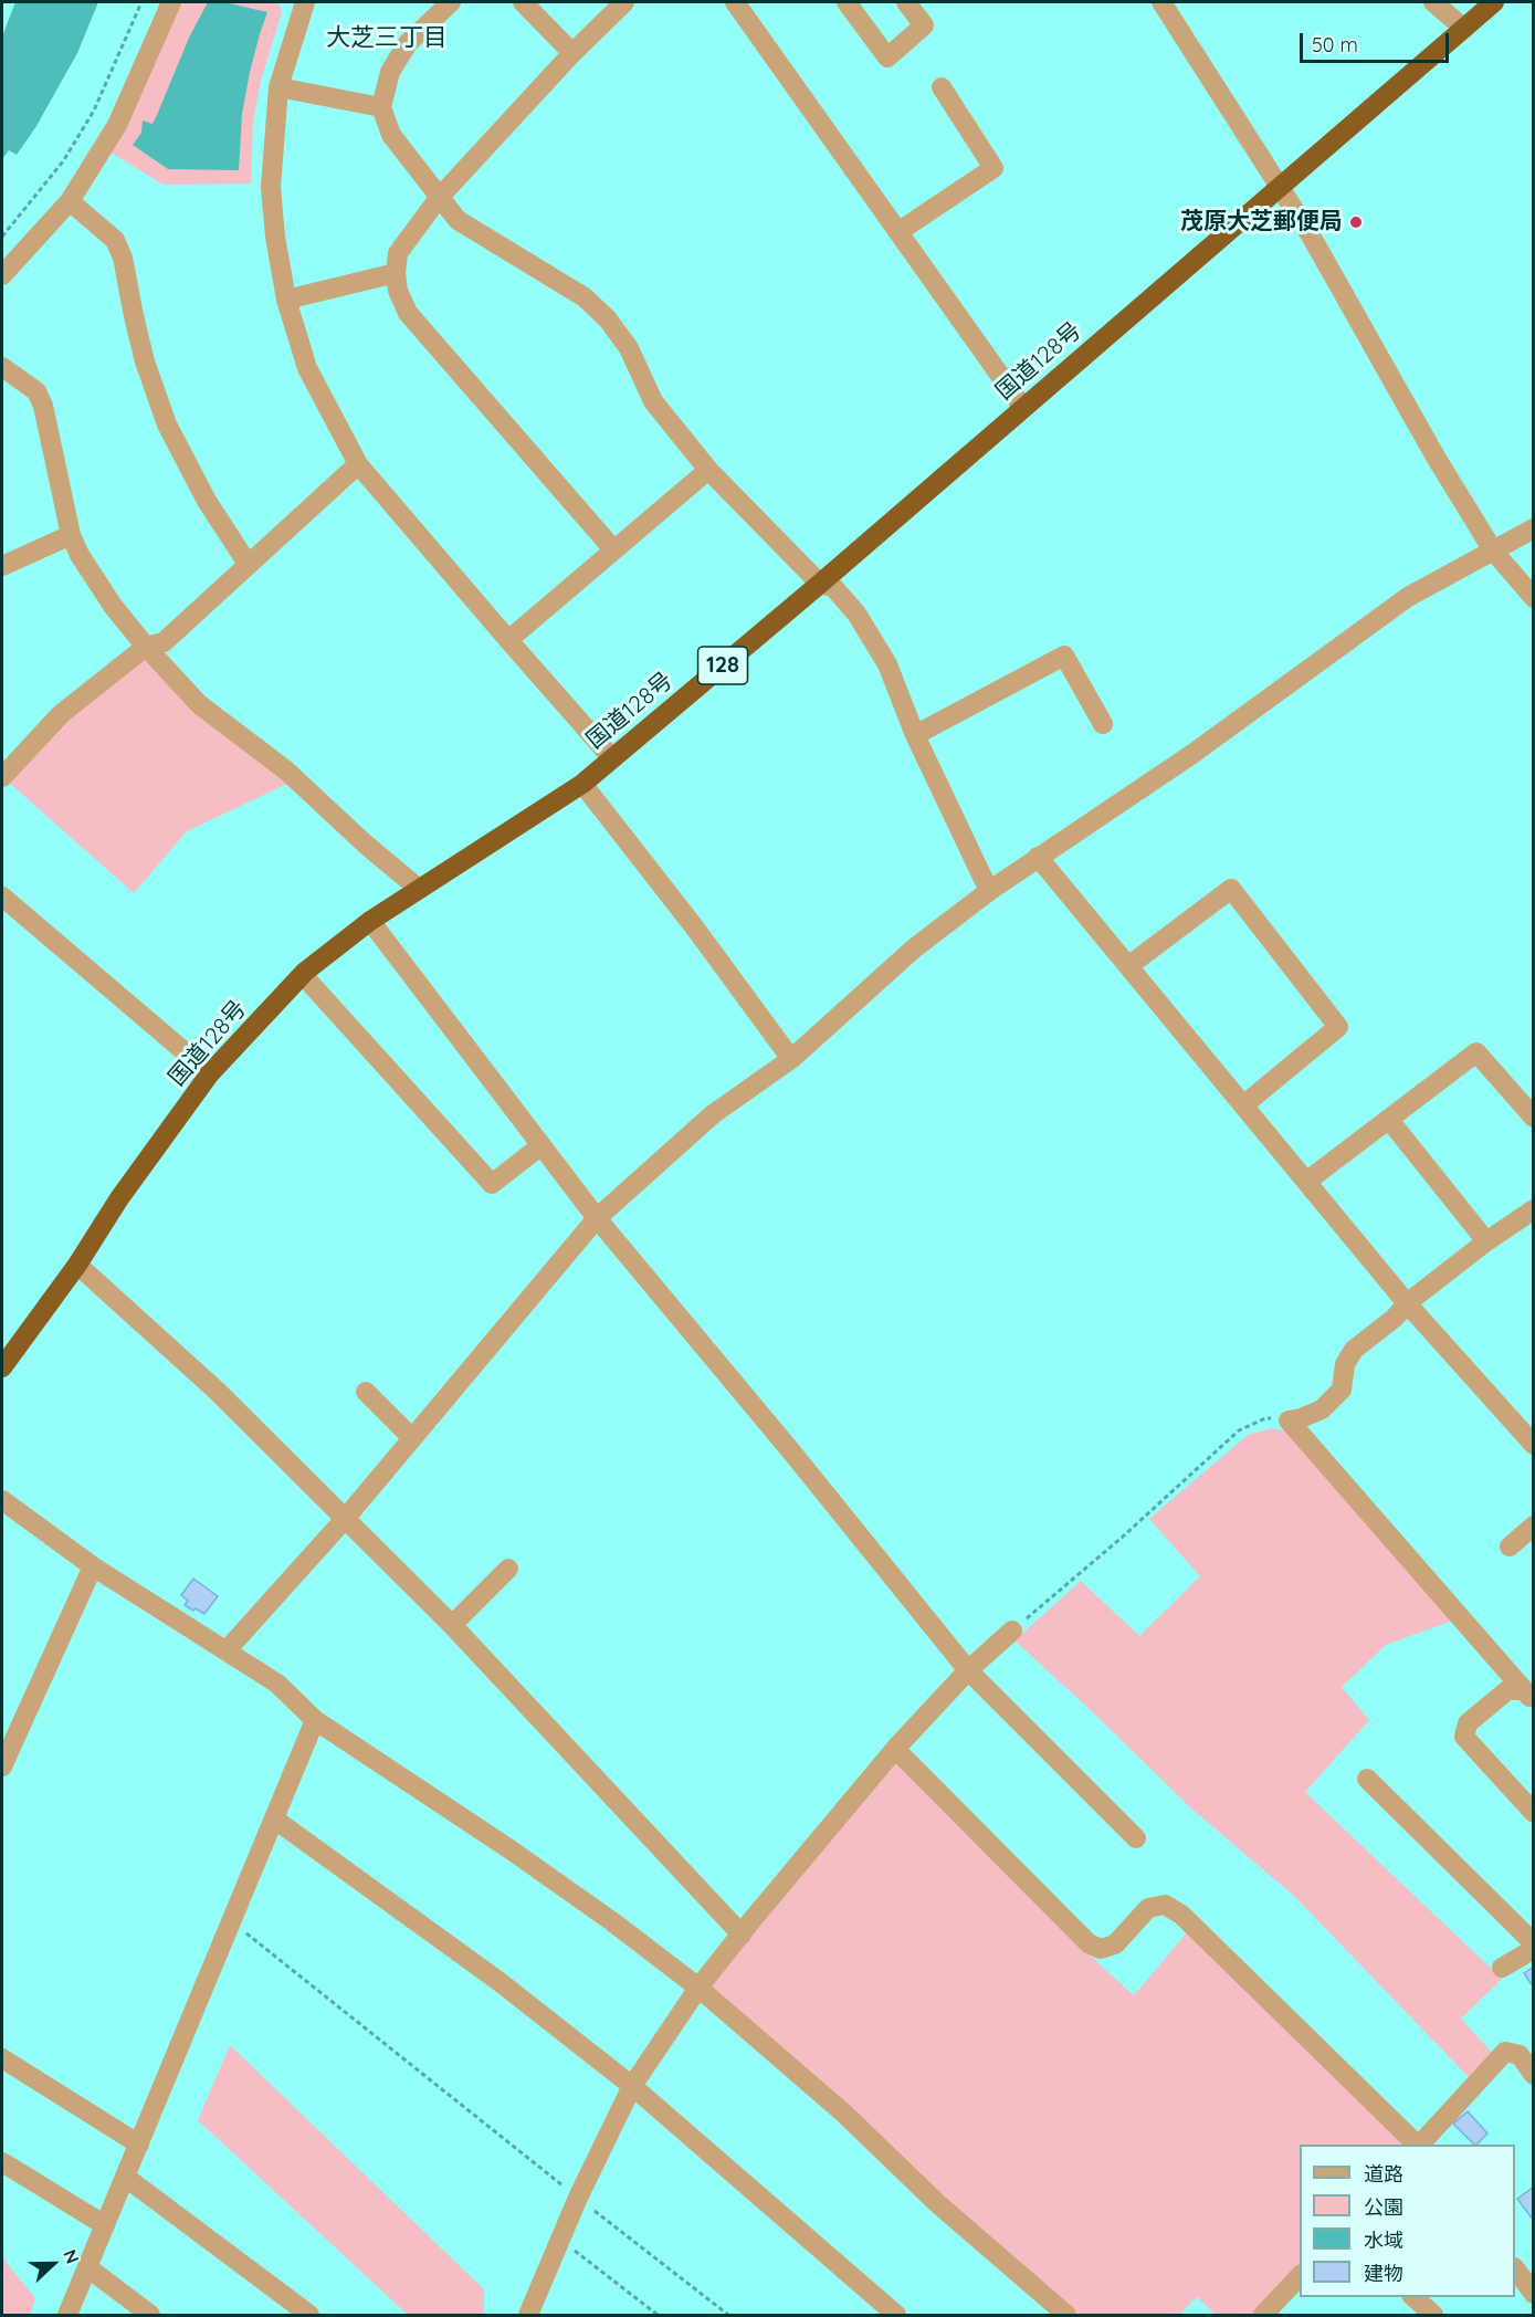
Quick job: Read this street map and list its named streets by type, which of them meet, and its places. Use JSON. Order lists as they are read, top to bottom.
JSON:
{
  "streets": {
    "highway": ["国道128号", "128"]
  },
  "districts": ["大芝三丁目"],
  "places": ["茂原大芝郵便局"],
  "legend": [
    "道路",
    "公園",
    "水域",
    "建物"
  ],
  "scale_bar": "50 m",
  "north": "right"
}
